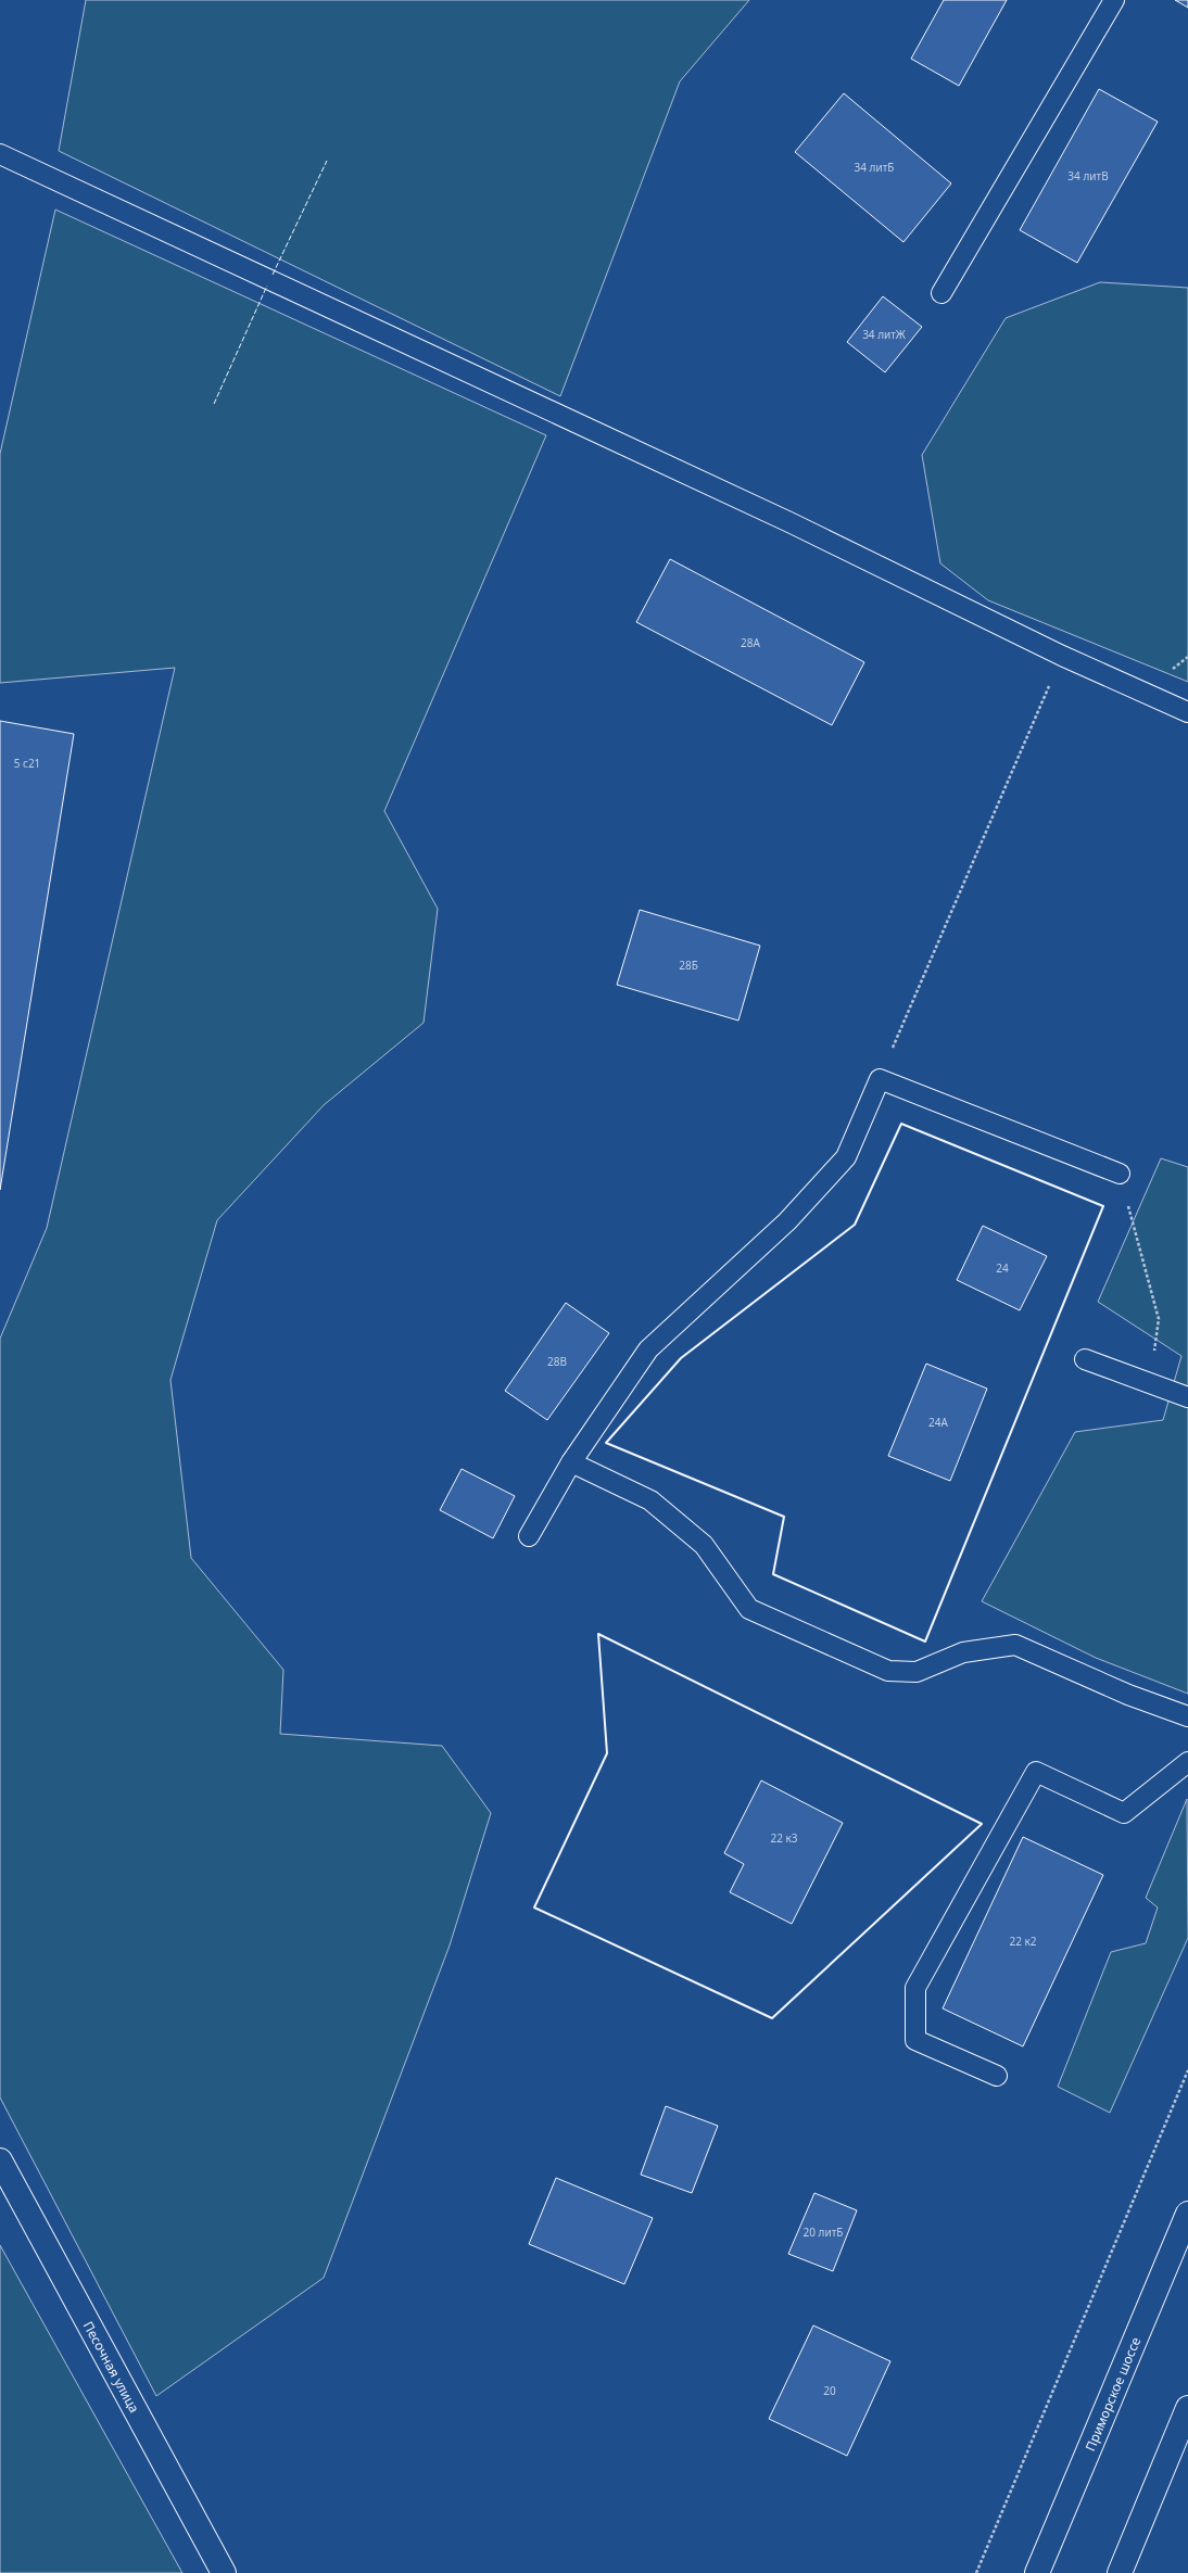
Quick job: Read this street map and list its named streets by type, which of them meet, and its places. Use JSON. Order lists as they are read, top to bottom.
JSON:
{
  "streets": {
    "main road": ["Песочная улица", "Приморское шоссе"]
  },
  "house_numbers": [
    "34 литБ",
    "34 литВ",
    "34 литЖ",
    "28А",
    "5 с21",
    "28Б",
    "24",
    "28В",
    "24А",
    "22 к3",
    "22 к2",
    "20 литБ",
    "20"
  ]
}
